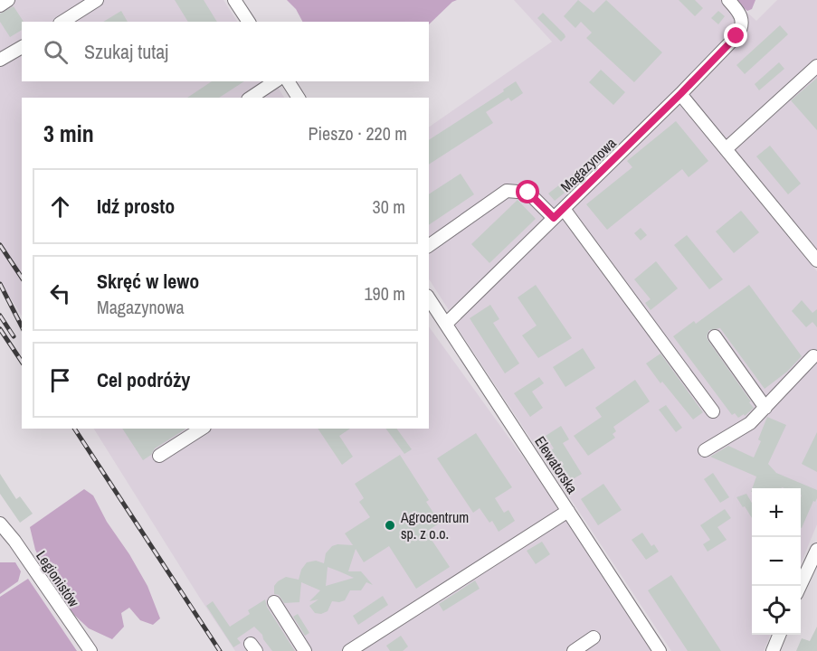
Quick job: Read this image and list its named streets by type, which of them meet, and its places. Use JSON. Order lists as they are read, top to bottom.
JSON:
{
  "streets": {
    "street": ["Magazynowa", "Elewatorska", "Legionistów"]
  },
  "crossings": [
    ["Magazynowa", "Elewatorska"]
  ],
  "places": ["Agrocentrum sp. z o.o."],
  "page": {
    "search": "Szukaj tutaj",
    "heading": ["3 min", "Pieszo · 220 m"],
    "list": [
      ["Idź prosto", "30 m"],
      ["Skręć w lewo", "Magazynowa", "190 m"],
      "Cel podróży"
    ],
    "map_buttons": ["+", "−"]
  }
}
